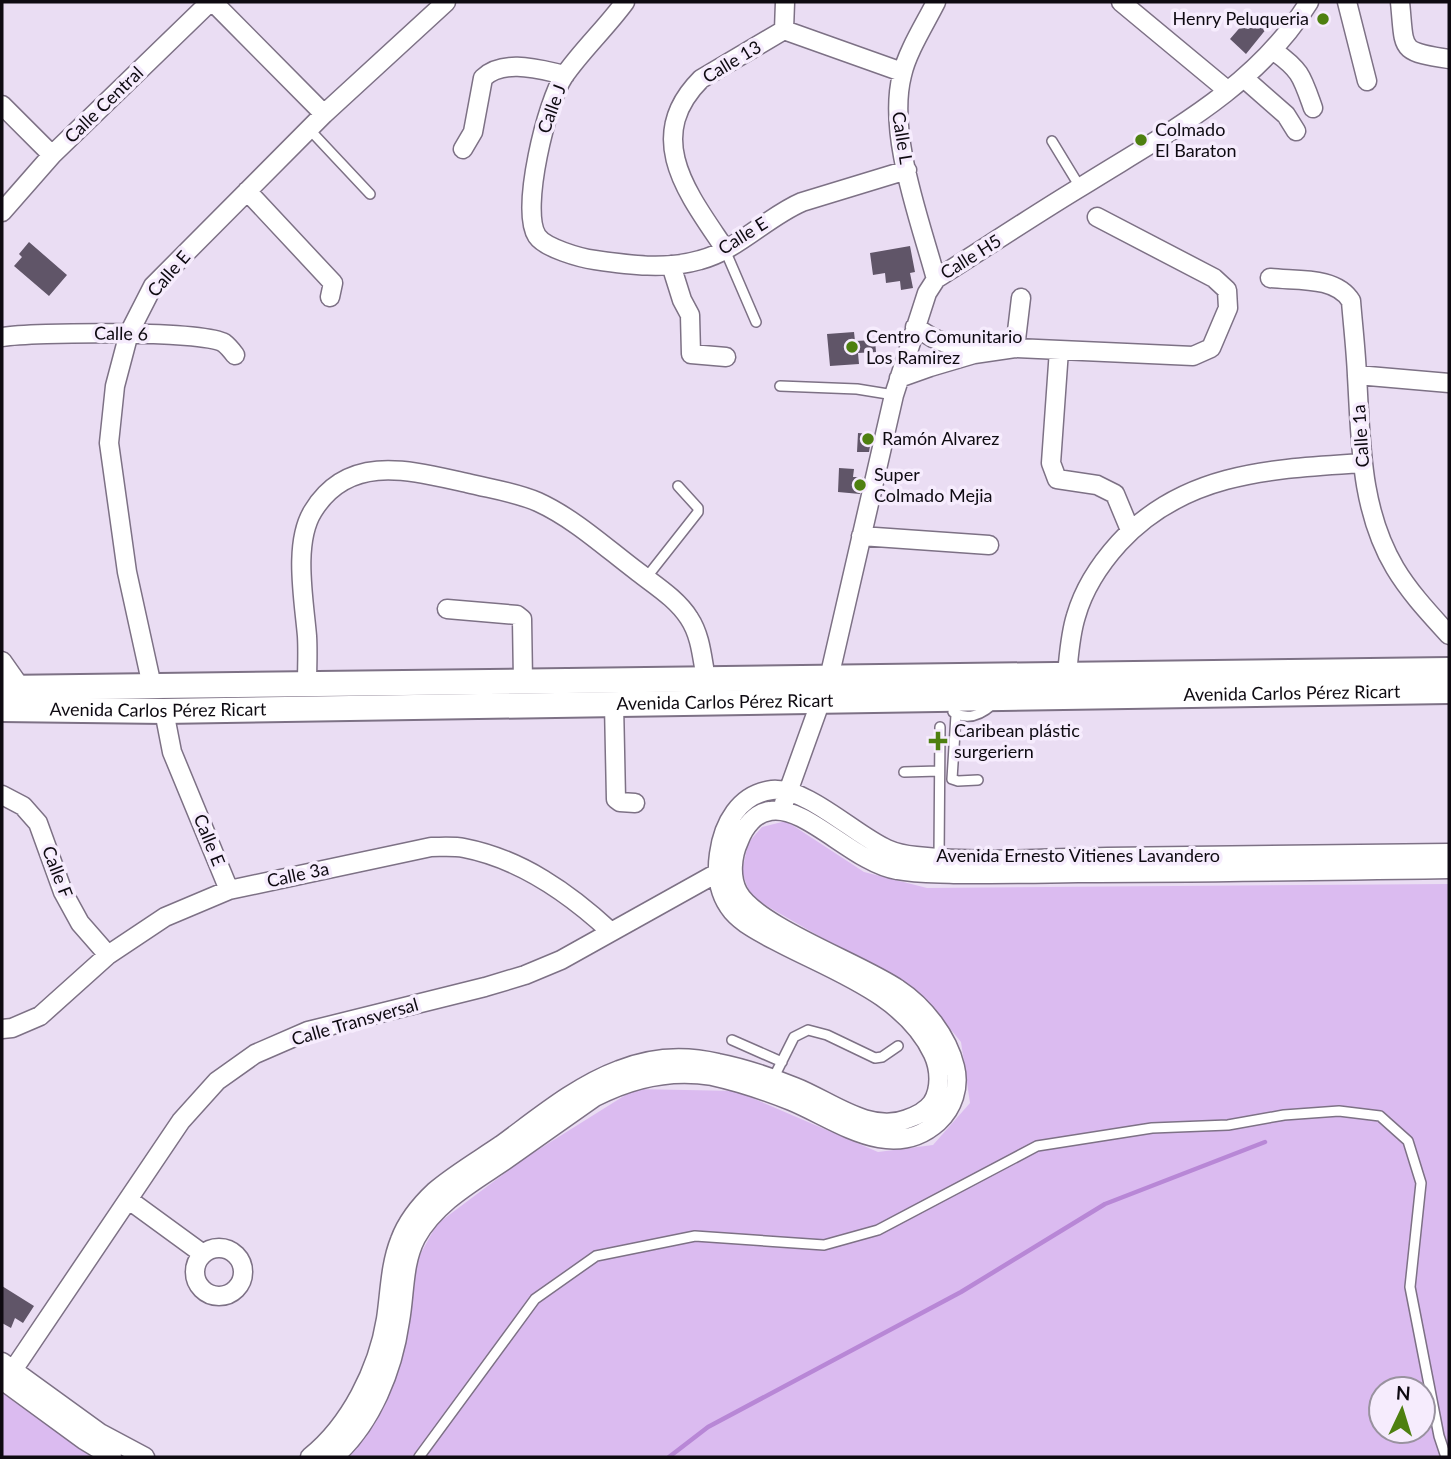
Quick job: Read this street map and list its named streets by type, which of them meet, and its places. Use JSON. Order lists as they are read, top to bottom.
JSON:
{
  "streets": {
    "main road": ["Avenida Carlos Pérez Ricart"],
    "street": [
      "Calle 13",
      "Calle Central",
      "Calle J",
      "Calle L",
      "Calle E",
      "Calle H5",
      "Calle 6",
      "Calle 1a",
      "Avenida Ernesto Vitienes Lavandero",
      "Calle F",
      "Calle 3a",
      "Calle Transversal"
    ]
  },
  "crossings": [
    ["Calle 13", "Calle E"],
    ["Calle J", "Calle E"],
    ["Calle L", "Calle E"],
    ["Calle L", "Calle H5"],
    ["Calle E", "Calle 6"],
    ["Calle E", "Avenida Carlos Pérez Ricart"],
    ["Calle E", "Calle 3a"],
    ["Calle H5", "Avenida Carlos Pérez Ricart"],
    ["Calle H5", "Avenida Ernesto Vitienes Lavandero"],
    ["Calle F", "Calle 3a"],
    ["Calle 3a", "Calle Transversal"]
  ],
  "places": {
    "other": [
      "Henry Peluqueria",
      "Colmado El Baraton",
      "Centro Comunitario Los Ramirez",
      "Ramón Alvarez",
      "Super Colmado Mejia"
    ],
    "health": ["Caribean plástic surgeriern"]
  },
  "north": "top"
}
